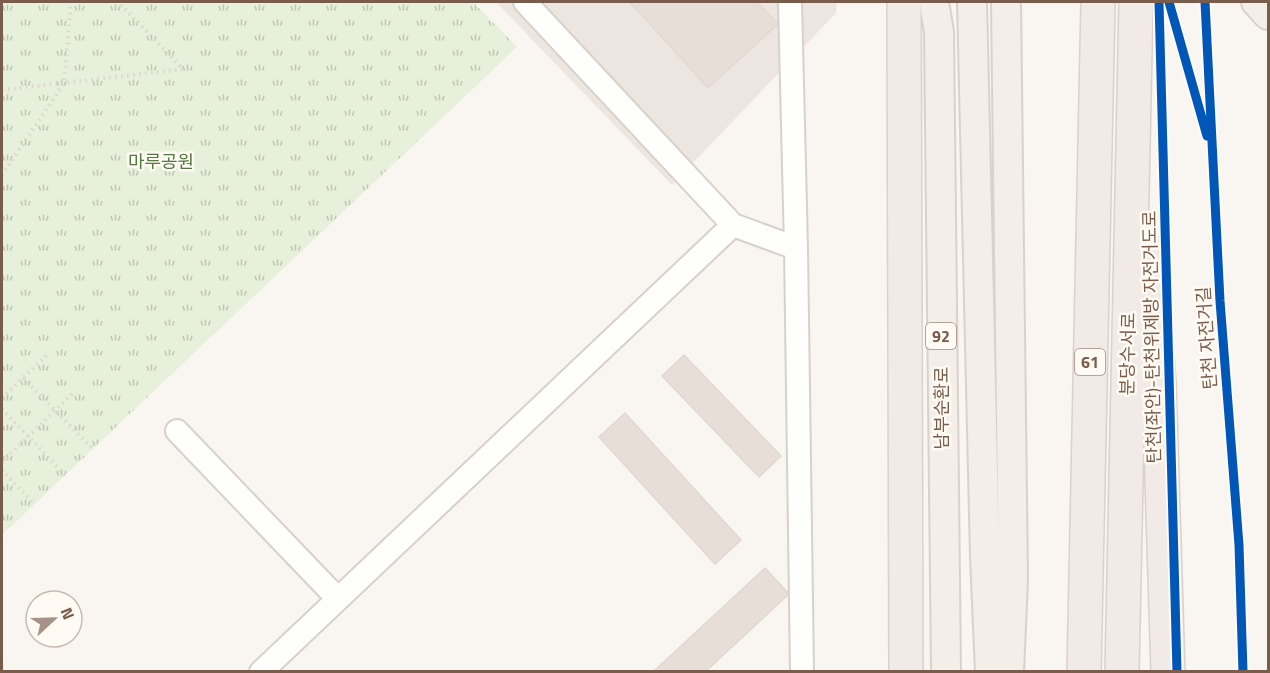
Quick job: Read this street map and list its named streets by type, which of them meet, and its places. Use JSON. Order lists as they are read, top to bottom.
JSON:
{
  "streets": {
    "highway": ["분당수서로", "61"],
    "main road": ["92", "남부순환로"],
    "cycle path": ["탄천(좌안)-탄천위제방 자전거도로", "탄천 자전거길"]
  },
  "parks": ["마루공원"],
  "north": "right"
}
